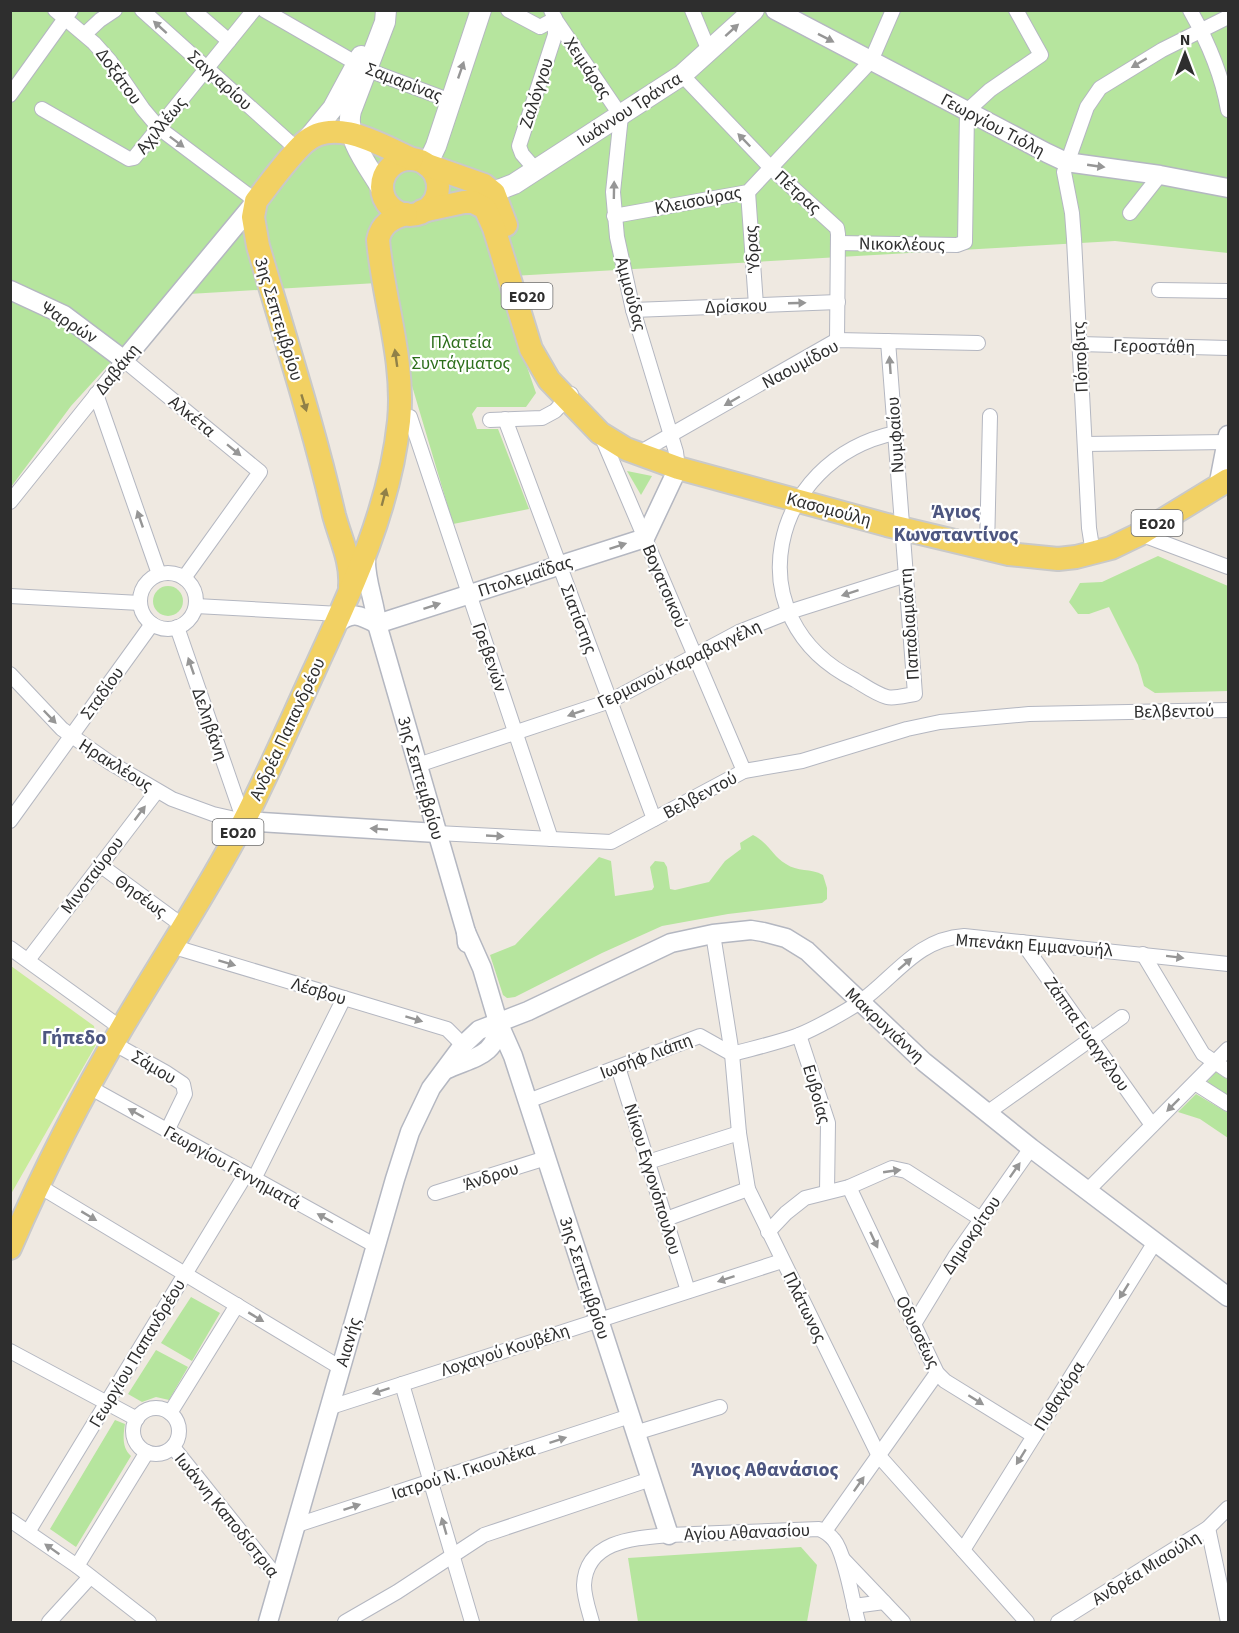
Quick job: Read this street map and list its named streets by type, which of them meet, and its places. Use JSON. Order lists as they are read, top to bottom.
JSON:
{
  "streets": {
    "main road": [
      "Ιωάννου Τράντα",
      "ΕΟ20",
      "3ης Σεπτεμβρίου",
      "Κασομούλη",
      "Ανδρέα Παπανδρέου"
    ],
    "street": [
      "Χειμάρας",
      "Δοξάτου",
      "Σαγγαρίου",
      "Σαμαρίνας",
      "Ζαλόγγου",
      "Αχιλλέως",
      "Γεωργίου Τιόλη",
      "Πέτρας",
      "Κλεισούρας",
      "Νικοκλέους",
      "Ύδρας",
      "Αμμούδας",
      "Δρίσκου",
      "Ψαρρών",
      "Γεροστάθη",
      "Πόποβιτς",
      "Ναουμίδου",
      "Δαβάκη",
      "Αλκέτα",
      "Νυμφαίου",
      "Πτολεμαΐδας",
      "Βογατσικού",
      "Σιατίστης",
      "Παπαδιαμάντη",
      "Γρεβενών",
      "Γερμανού Καραβαγγέλη",
      "Σταδίου",
      "Βελβεντού",
      "Δεληβάνη",
      "Ηρακλέους",
      "Μινοταύρου",
      "Θησέως",
      "Μπενάκη Εμμανουήλ",
      "Λέσβου",
      "Μακρυγιάννη",
      "Ζάππα Ευαγγέλου",
      "Ιωσήφ Λιάπη",
      "Σάμου",
      "Ευβoίας",
      "Γεωργίου Γεννηματά",
      "Άνδρου",
      "Νίκου Εγγονόπουλου",
      "Δημοκρίτου",
      "Πλάτωνος",
      "Οδυσσέως",
      "Αιανής",
      "Λοχαγού Κουβέλη",
      "Γεωργίου Παπανδρέου",
      "Πυθαγόρα",
      "Ιατρού N. Γκιουλέκα",
      "Ιωάννη Καποδίστρια",
      "Αγίου Αθανασίου",
      "Ανδρέα Μιαούλη"
    ]
  },
  "crossings": [
    ["Χειμάρας", "Ζαλόγγου"],
    ["Χειμάρας", "Ιωάννου Τράντα"],
    ["Χειμάρας", "Αμμούδας"],
    ["Δοξάτου", "Αχιλλέως"],
    ["Δοξάτου", "3ης Σεπτεμβρίου"],
    ["Δοξάτου", "Δαβάκη"],
    ["Σαγγαρίου", "Αχιλλέως"],
    ["Ζαλόγγου", "Ιωάννου Τράντα"],
    ["Ιωάννου Τράντα", "Πέτρας"],
    ["Ιωάννου Τράντα", "Αμμούδας"],
    ["Ιωάννου Τράντα", "ΕΟ20"],
    ["Ιωάννου Τράντα", "Κασομούλη"],
    ["Γεωργίου Τιόλη", "Κλεισούρας"],
    ["Γεωργίου Τιόλη", "Νικοκλέους"],
    ["Γεωργίου Τιόλη", "Πόποβιτς"],
    ["Πέτρας", "Κλεισούρας"],
    ["Πέτρας", "Νικοκλέους"],
    ["Πέτρας", "Δρίσκου"],
    ["Πέτρας", "Ναουμίδου"],
    ["Κλεισούρας", "Ύδρας"],
    ["Κλεισούρας", "Αμμούδας"],
    ["Ύδρας", "Δρίσκου"],
    ["Αμμούδας", "Δρίσκου"],
    ["Αμμούδας", "Ναουμίδου"],
    ["Αμμούδας", "Κασομούλη"],
    ["ΕΟ20", "Πόποβιτς"],
    ["ΕΟ20", "Κασομούλη"],
    ["ΕΟ20", "Ανδρέα Παπανδρέου"],
    ["3ης Σεπτεμβρίου", "Δαβάκη"],
    ["3ης Σεπτεμβρίου", "Πτολεμαΐδας"],
    ["3ης Σεπτεμβρίου", "Γερμανού Καραβαγγέλη"],
    ["3ης Σεπτεμβρίου", "Βελβεντού"],
    ["3ης Σεπτεμβρίου", "Ανδρέα Παπανδρέου"],
    ["3ης Σεπτεμβρίου", "Μακρυγιάννη"],
    ["3ης Σεπτεμβρίου", "Ιωσήφ Λιάπη"],
    ["3ης Σεπτεμβρίου", "Άνδρου"],
    ["3ης Σεπτεμβρίου", "Αιανής"],
    ["3ης Σεπτεμβρίου", "Λοχαγού Κουβέλη"],
    ["3ης Σεπτεμβρίου", "Ιατρού N. Γκιουλέκα"],
    ["3ης Σεπτεμβρίου", "Αγίου Αθανασίου"],
    ["Ψαρρών", "Δαβάκη"],
    ["Ψαρρών", "Αλκέτα"],
    ["Γεροστάθη", "Πόποβιτς"],
    ["Πόποβιτς", "Κασομούλη"],
    ["Ναουμίδου", "Νυμφαίου"],
    ["Ναουμίδου", "Κασομούλη"],
    ["Δαβάκη", "Αλκέτα"],
    ["Αλκέτα", "Σταδίου"],
    ["Αλκέτα", "Δεληβάνη"],
    ["Νυμφαίου", "Κασομούλη"],
    ["Νυμφαίου", "Παπαδιαμάντη"],
    ["Κασομούλη", "Βογατσικού"],
    ["Κασομούλη", "Παπαδιαμάντη"],
    ["Πτολεμαΐδας", "Βογατσικού"],
    ["Πτολεμαΐδας", "Σιατίστης"],
    ["Πτολεμαΐδας", "Γρεβενών"],
    ["Βογατσικού", "Γερμανού Καραβαγγέλη"],
    ["Βογατσικού", "Βελβεντού"],
    ["Σιατίστης", "Γερμανού Καραβαγγέλη"],
    ["Σιατίστης", "Βελβεντού"],
    ["Παπαδιαμάντη", "Γερμανού Καραβαγγέλη"],
    ["Γρεβενών", "Γερμανού Καραβαγγέλη"],
    ["Γρεβενών", "Βελβεντού"],
    ["Γρεβενών", "Ανδρέα Παπανδρέου"],
    ["Σταδίου", "Δεληβάνη"],
    ["Σταδίου", "Ηρακλέους"],
    ["Βελβεντού", "Δεληβάνη"],
    ["Βελβεντού", "Ανδρέα Παπανδρέου"],
    ["Βελβεντού", "Ηρακλέους"],
    ["Δεληβάνη", "Ανδρέα Παπανδρέου"],
    ["Δεληβάνη", "Ηρακλέους"],
    ["Ανδρέα Παπανδρέου", "Ηρακλέους"],
    ["Ανδρέα Παπανδρέου", "Θησέως"],
    ["Ανδρέα Παπανδρέου", "Λέσβου"],
    ["Ανδρέα Παπανδρέου", "Σάμου"],
    ["Ανδρέα Παπανδρέου", "Γεωργίου Γεννηματά"],
    ["Ηρακλέους", "Μινοταύρου"],
    ["Μινοταύρου", "Θησέως"],
    ["Μινοταύρου", "Σάμου"],
    ["Μπενάκη Εμμανουήλ", "Μακρυγιάννη"],
    ["Μπενάκη Εμμανουήλ", "Ζάππα Ευαγγέλου"],
    ["Λέσβου", "Αιανής"],
    ["Λέσβου", "Γεωργίου Παπανδρέου"],
    ["Μακρυγιάννη", "Δημοκρίτου"],
    ["Μακρυγιάννη", "Πλάτωνος"],
    ["Μακρυγιάννη", "Αιανής"],
    ["Μακρυγιάννη", "Πυθαγόρα"],
    ["Ιωσήφ Λιάπη", "Νίκου Εγγονόπουλου"],
    ["Ιωσήφ Λιάπη", "Πλάτωνος"],
    ["Σάμου", "Γεωργίου Γεννηματά"],
    ["Γεωργίου Γεννηματά", "Αιανής"],
    ["Γεωργίου Γεννηματά", "Γεωργίου Παπανδρέου"],
    ["Νίκου Εγγονόπουλου", "Λοχαγού Κουβέλη"],
    ["Δημοκρίτου", "Οδυσσέως"],
    ["Πλάτωνος", "Λοχαγού Κουβέλη"],
    ["Πλάτωνος", "Πυθαγόρα"],
    ["Οδυσσέως", "Πυθαγόρα"],
    ["Αιανής", "Λοχαγού Κουβέλη"],
    ["Αιανής", "Ιατρού N. Γκιουλέκα"],
    ["Αιανής", "Ιωάννη Καποδίστρια"]
  ],
  "one_way": [
    "Δοξάτου",
    "Γεωργίου Τιόλη",
    "Πέτρας",
    "Δρίσκου",
    "Νυμφαίου",
    "Γερμανού Καραβαγγέλη",
    "Δεληβάνη",
    "Μινοταύρου",
    "Μπενάκη Εμμανουήλ",
    "Λέσβου",
    "Δημοκρίτου",
    "Οδυσσέως"
  ],
  "districts": ["Άγιος Κωνσταντίνος", "Γήπεδο", "Άγιος Αθανάσιος"],
  "parks": ["Πλατεία Συντάγματος"],
  "north": "top"
}
